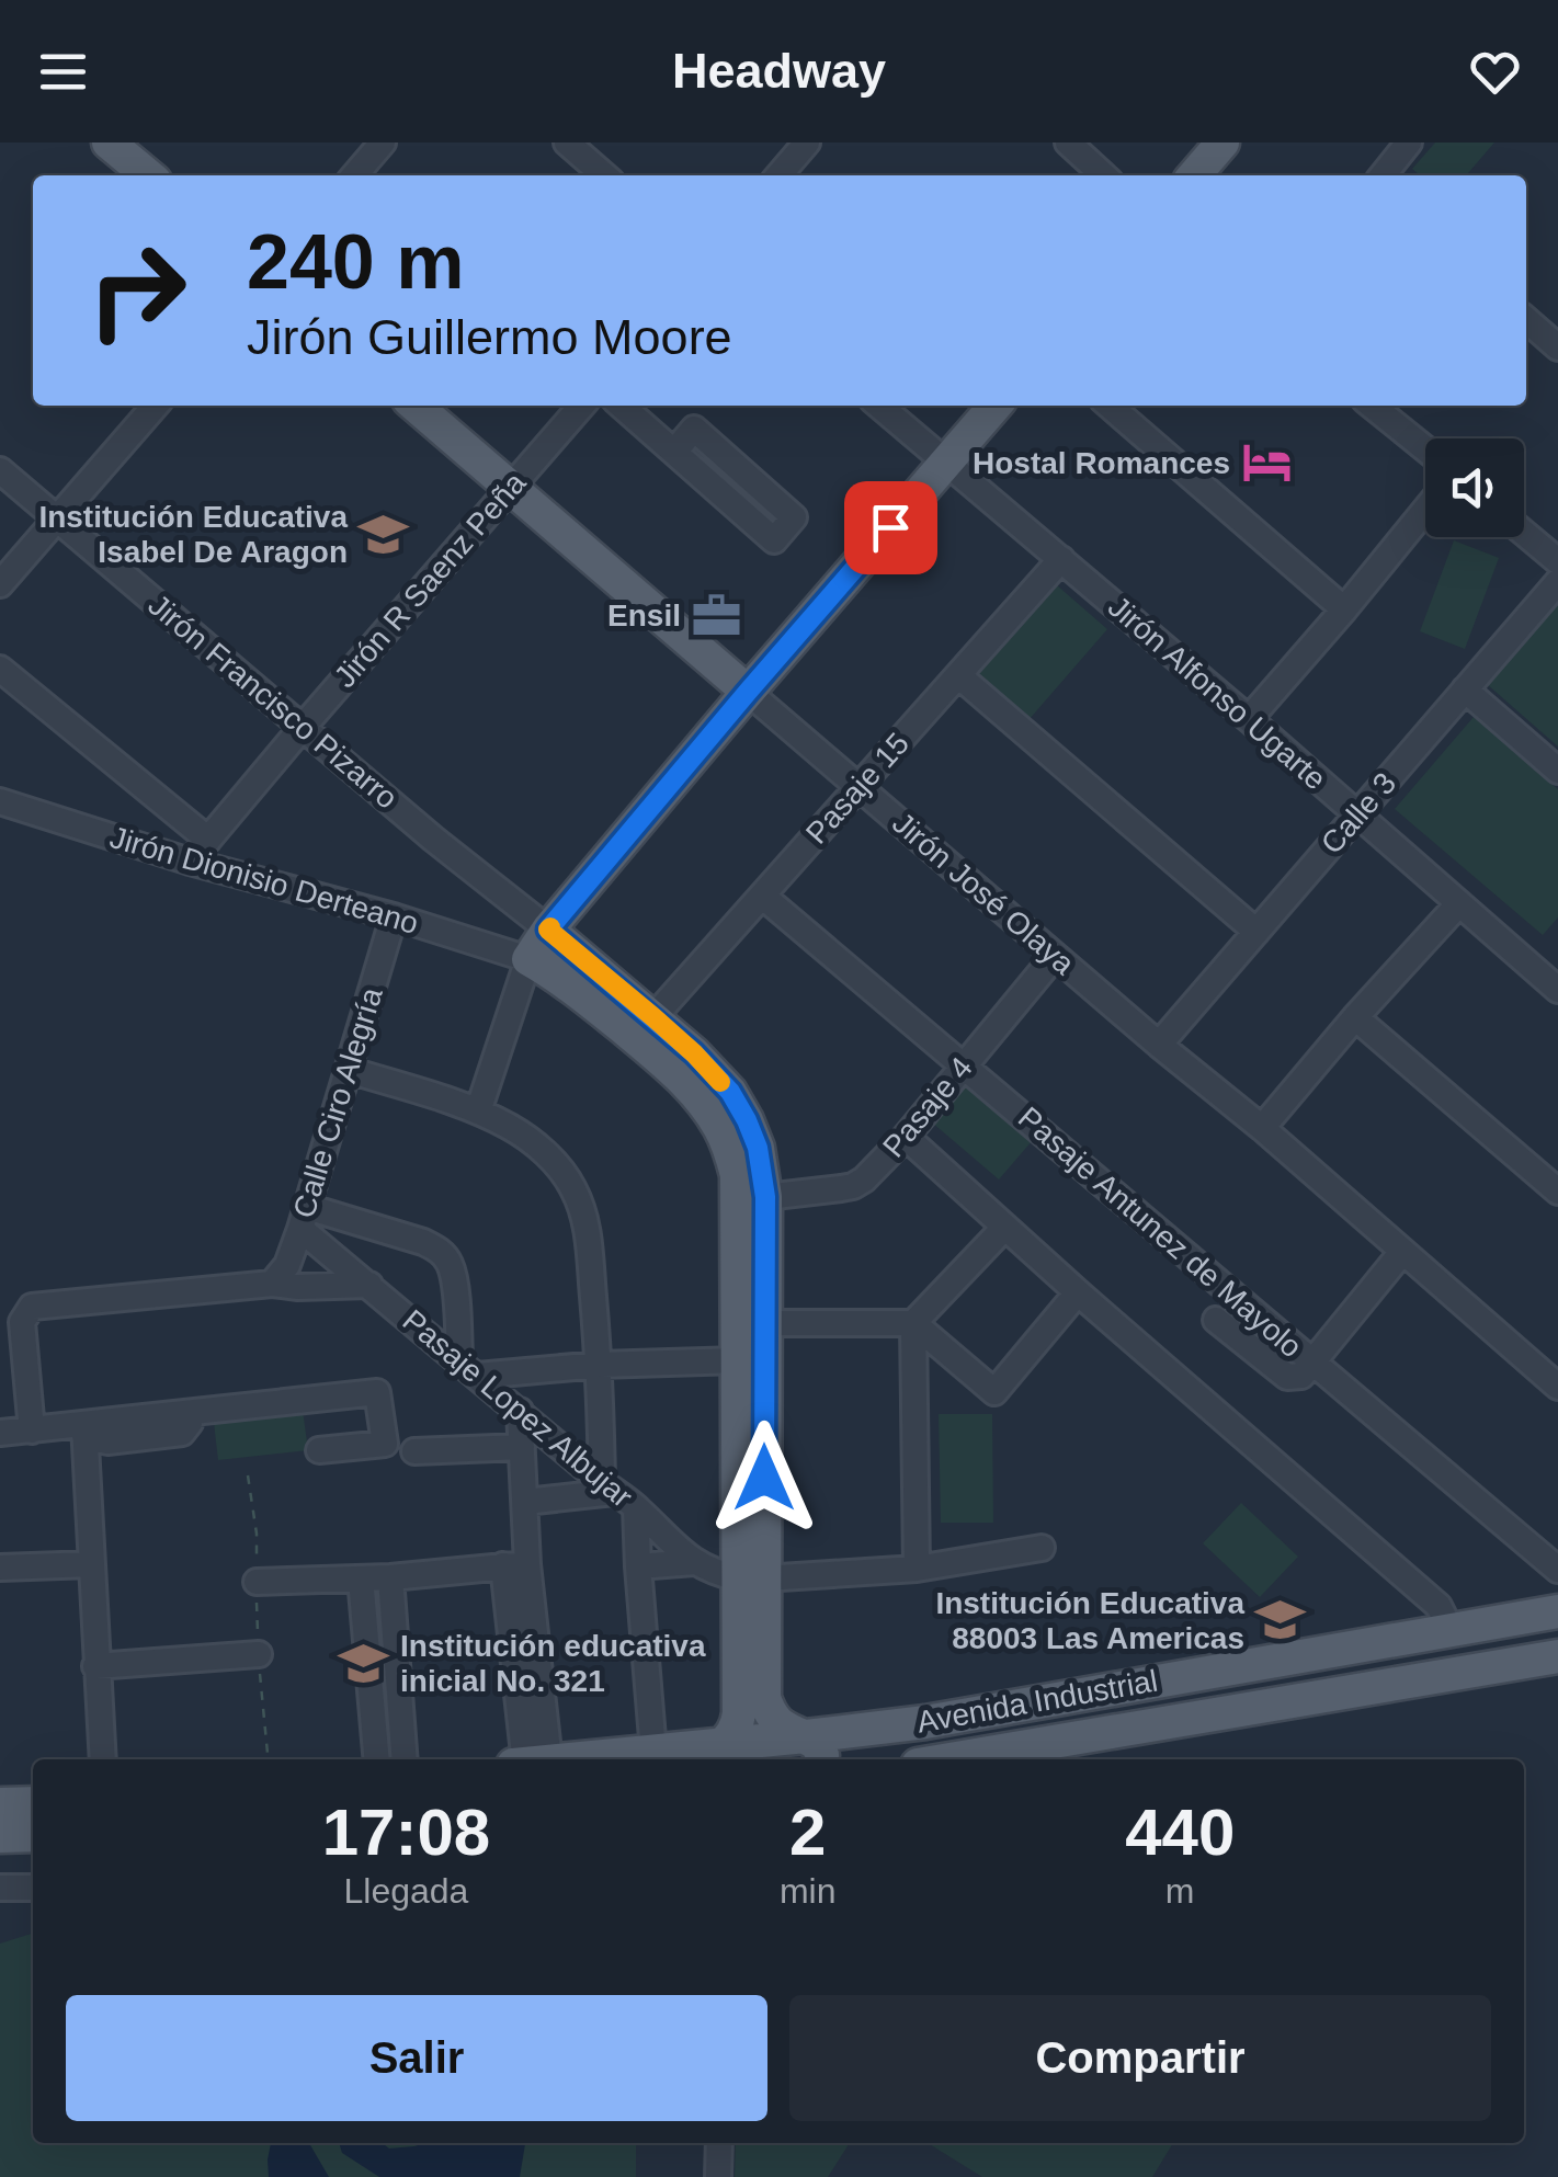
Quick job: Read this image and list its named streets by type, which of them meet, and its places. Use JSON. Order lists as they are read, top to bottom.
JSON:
{
  "streets": {
    "main road": ["Jirón José Olaya", "Avenida Industrial"],
    "street": [
      "Jirón R Saenz Peña",
      "Jirón Alfonso Ugarte",
      "Jirón Francisco Pizarro",
      "Pasaje 15",
      "Calle 3",
      "Jirón Dionisio Derteano",
      "Calle Ciro Alegría",
      "Pasaje 4",
      "Pasaje Antunez de Mayolo",
      "Pasaje Lopez Albujar"
    ]
  },
  "crossings": [
    ["Jirón R Saenz Peña", "Jirón Francisco Pizarro"],
    ["Jirón R Saenz Peña", "Jirón Dionisio Derteano"],
    ["Jirón R Saenz Peña", "Jirón José Olaya"],
    ["Jirón Alfonso Ugarte", "Pasaje 15"],
    ["Jirón Alfonso Ugarte", "Calle 3"],
    ["Pasaje 15", "Jirón José Olaya"],
    ["Pasaje 15", "Pasaje Antunez de Mayolo"],
    ["Calle 3", "Jirón José Olaya"],
    ["Jirón Dionisio Derteano", "Calle Ciro Alegría"],
    ["Jirón José Olaya", "Pasaje 4"],
    ["Calle Ciro Alegría", "Pasaje Lopez Albujar"],
    ["Pasaje 4", "Pasaje Antunez de Mayolo"]
  ],
  "places": {
    "hotel": ["Hostal Romances"],
    "school or university": ["Institución Educativa Isabel De Aragon", "Institución Educativa 88003 Las Americas", "Institución educativa inicial No. 321"],
    "office": ["Ensil"]
  },
  "page": {
    "header": "Headway",
    "turn": ["240 m", "Jirón Guillermo Moore"],
    "eta": [
      "17:08",
      "Llegada",
      "2",
      "min",
      "440",
      "m"
    ],
    "buttons": ["Salir", "Compartir"]
  }
}
